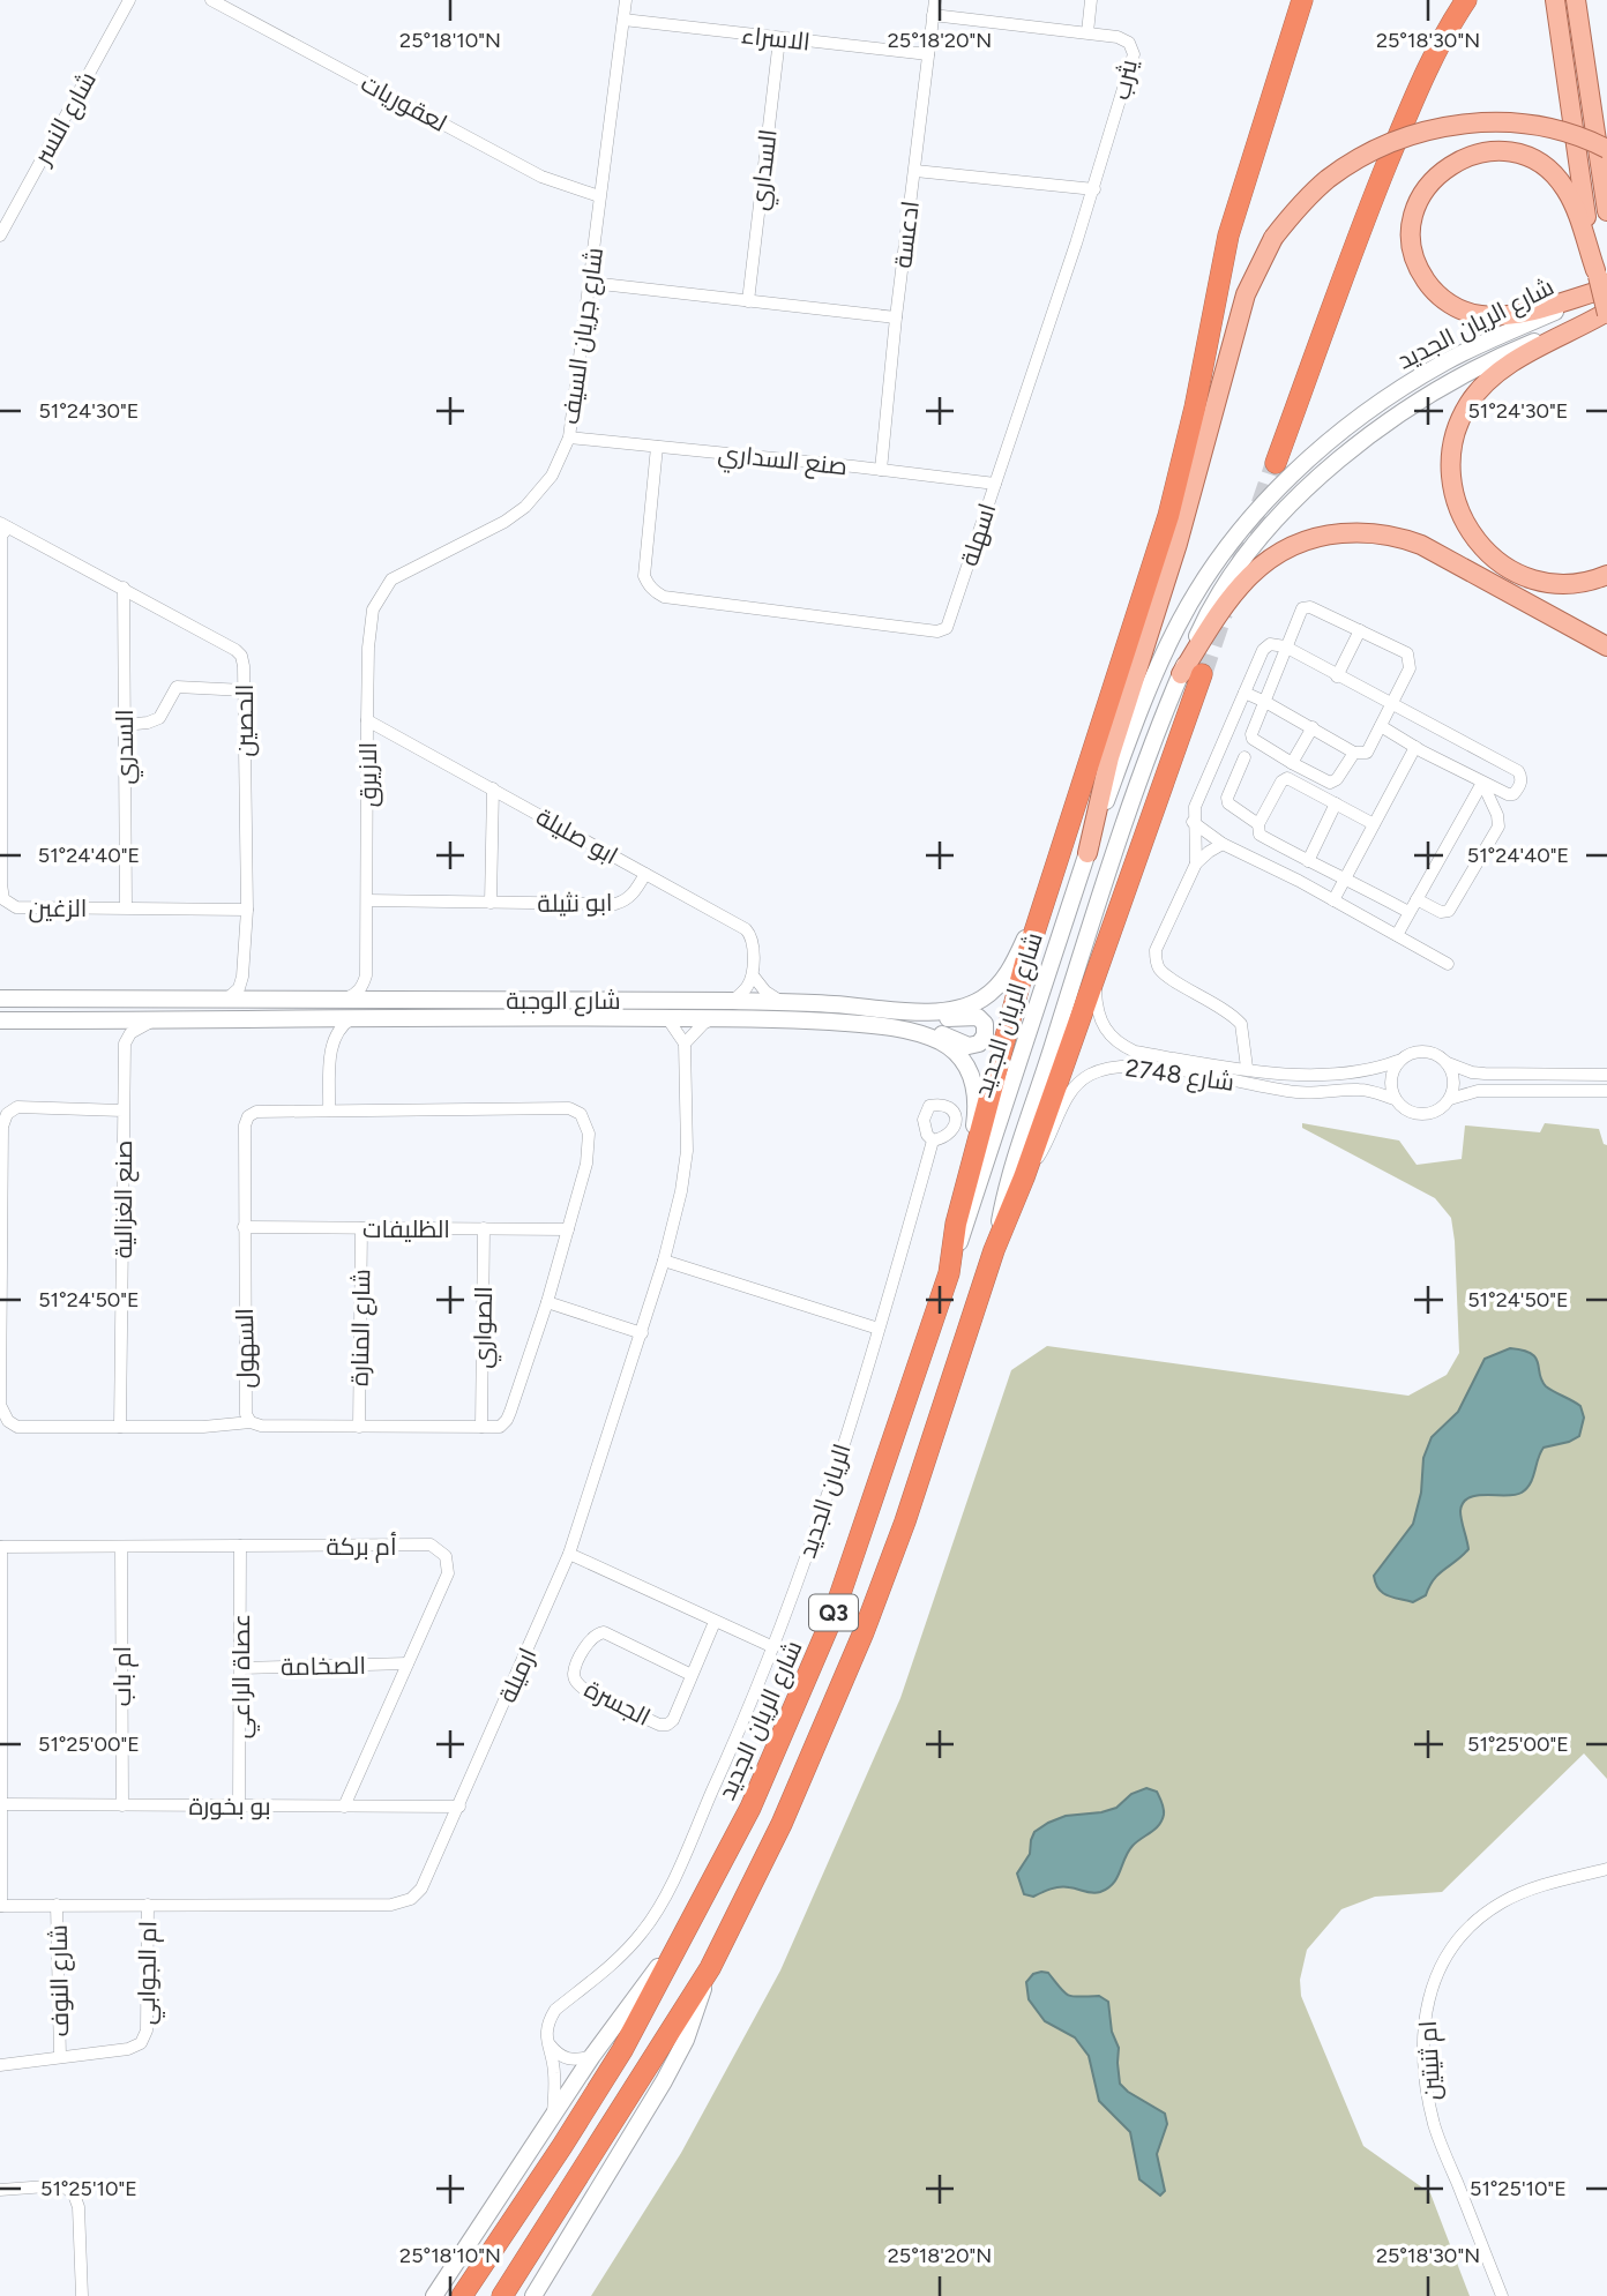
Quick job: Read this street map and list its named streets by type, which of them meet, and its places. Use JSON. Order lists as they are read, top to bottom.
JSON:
{
  "streets": {
    "highway": ["شارع الريان الجديد", "Q3"],
    "main road": ["شارع الوجبة"],
    "street": [
      "الاسراء",
      "يثرب",
      "لعقوريات",
      "شارع النسر",
      "السداري",
      "ادعسة",
      "شارع جريان السيف",
      "صنع السداري",
      "اسهلة",
      "الحصين",
      "السدري",
      "الازيرق",
      "ابو صليلة",
      "ابو نثيلة",
      "الزغين",
      "شارع 2748",
      "صنع الغزالية",
      "الظليفات",
      "شارع المنارة",
      "الصواري",
      "السهول",
      "الريان الجديد",
      "أم بركة",
      "الصخامة",
      "ارميلة",
      "ام باب",
      "عصاة الراعي",
      "الجسرة",
      "بو بخورة",
      "ام الجوابي",
      "شارع النوف",
      "ام ثنيتين"
    ]
  },
  "crossings": [
    ["الاسراء", "السداري"],
    ["الاسراء", "ادعسة"],
    ["الاسراء", "شارع جريان السيف"],
    ["يثرب", "اسهلة"],
    ["لعقوريات", "شارع جريان السيف"],
    ["ادعسة", "صنع السداري"],
    ["شارع جريان السيف", "صنع السداري"],
    ["شارع جريان السيف", "الازيرق"],
    ["صنع السداري", "اسهلة"],
    ["الحصين", "السدري"],
    ["الحصين", "الزغين"],
    ["الحصين", "شارع الوجبة"],
    ["السدري", "الزغين"],
    ["الازيرق", "ابو صليلة"],
    ["الازيرق", "ابو نثيلة"],
    ["ابو صليلة", "ابو نثيلة"],
    ["الظليفات", "شارع المنارة"],
    ["الظليفات", "الصواري"],
    ["الظليفات", "السهول"],
    ["شارع المنارة", "السهول"],
    ["الصواري", "السهول"],
    ["أم بركة", "الصخامة"],
    ["أم بركة", "ام باب"],
    ["أم بركة", "عصاة الراعي"],
    ["أم بركة", "بو بخورة"],
    ["الصخامة", "عصاة الراعي"],
    ["ارميلة", "بو بخورة"],
    ["ارميلة", "ام الجوابي"],
    ["ارميلة", "شارع النوف"],
    ["ام باب", "بو بخورة"],
    ["عصاة الراعي", "بو بخورة"],
    ["ام الجوابي", "شارع النوف"]
  ],
  "coordinates": [
    "25°18'10\"N",
    "25°18'20\"N",
    "25°18'30\"N",
    "51°24'30\"E",
    "51°24'40\"E",
    "51°24'50\"E",
    "51°25'00\"E",
    "51°25'10\"E"
  ]
}
